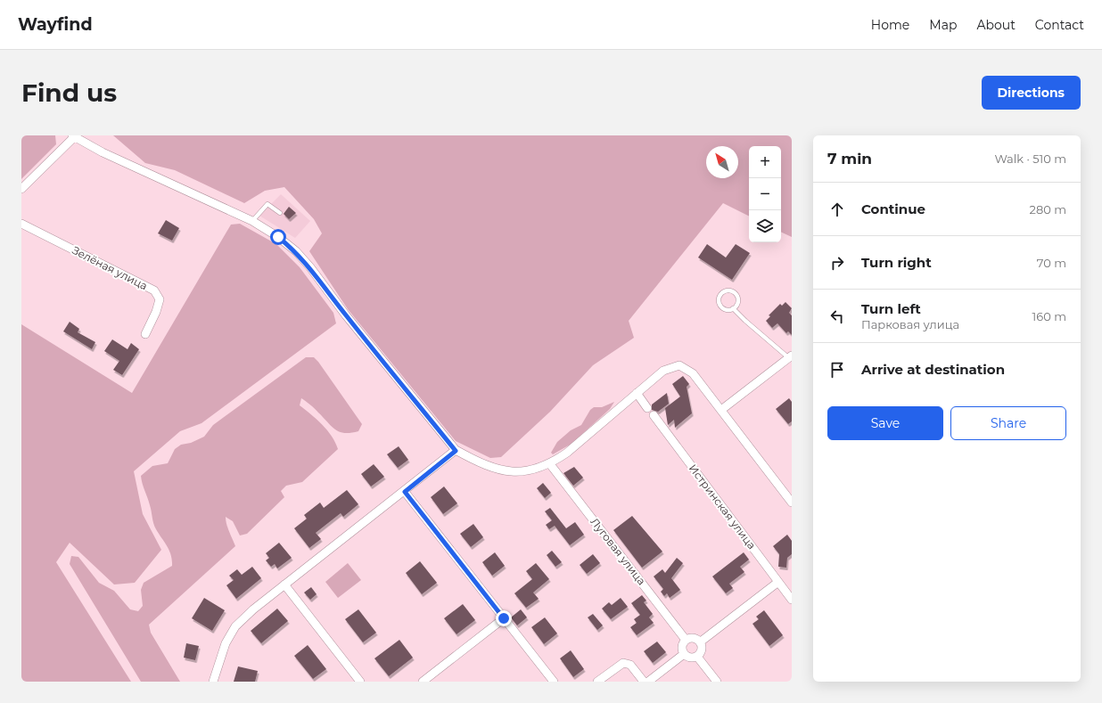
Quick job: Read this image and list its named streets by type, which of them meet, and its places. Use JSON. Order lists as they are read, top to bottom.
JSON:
{
  "streets": {
    "street": ["Зелёная улица", "Истринская улица", "Луговая улица"]
  },
  "north": "top left",
  "page": {
    "header": "Wayfind",
    "nav": [
      "Home",
      "Map",
      "About",
      "Contact"
    ],
    "buttons": [
      "Directions",
      ["Save", "Share"]
    ],
    "title": "Find us",
    "heading": ["7 min", "Walk · 510 m"],
    "map_buttons": ["+", "−"],
    "list": [
      ["Continue", "280 m"],
      ["Turn right", "70 m"],
      ["Turn left", "Парковая улица", "160 m"],
      "Arrive at destination"
    ]
  }
}
